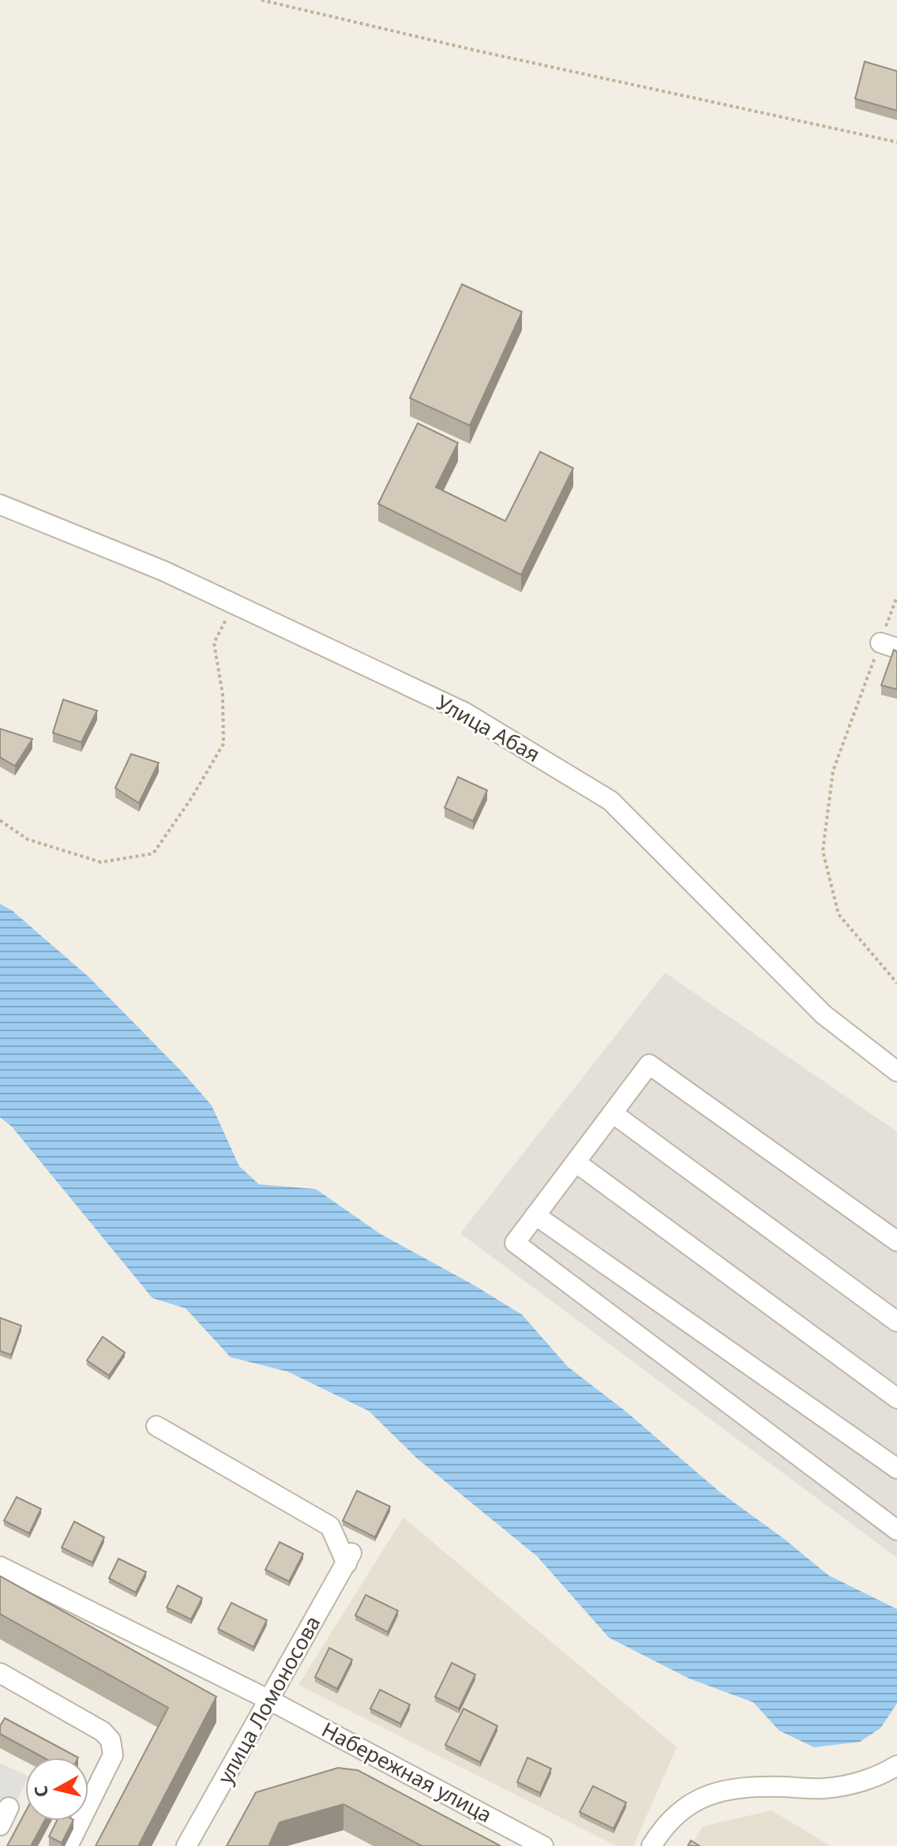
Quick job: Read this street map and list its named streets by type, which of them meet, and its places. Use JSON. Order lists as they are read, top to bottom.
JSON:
{
  "streets": {
    "street": ["Улица Абая", "улица Ломоносова", "Набережная улица"]
  },
  "crossings": [
    ["улица Ломоносова", "Набережная улица"]
  ],
  "north": "left"
}
